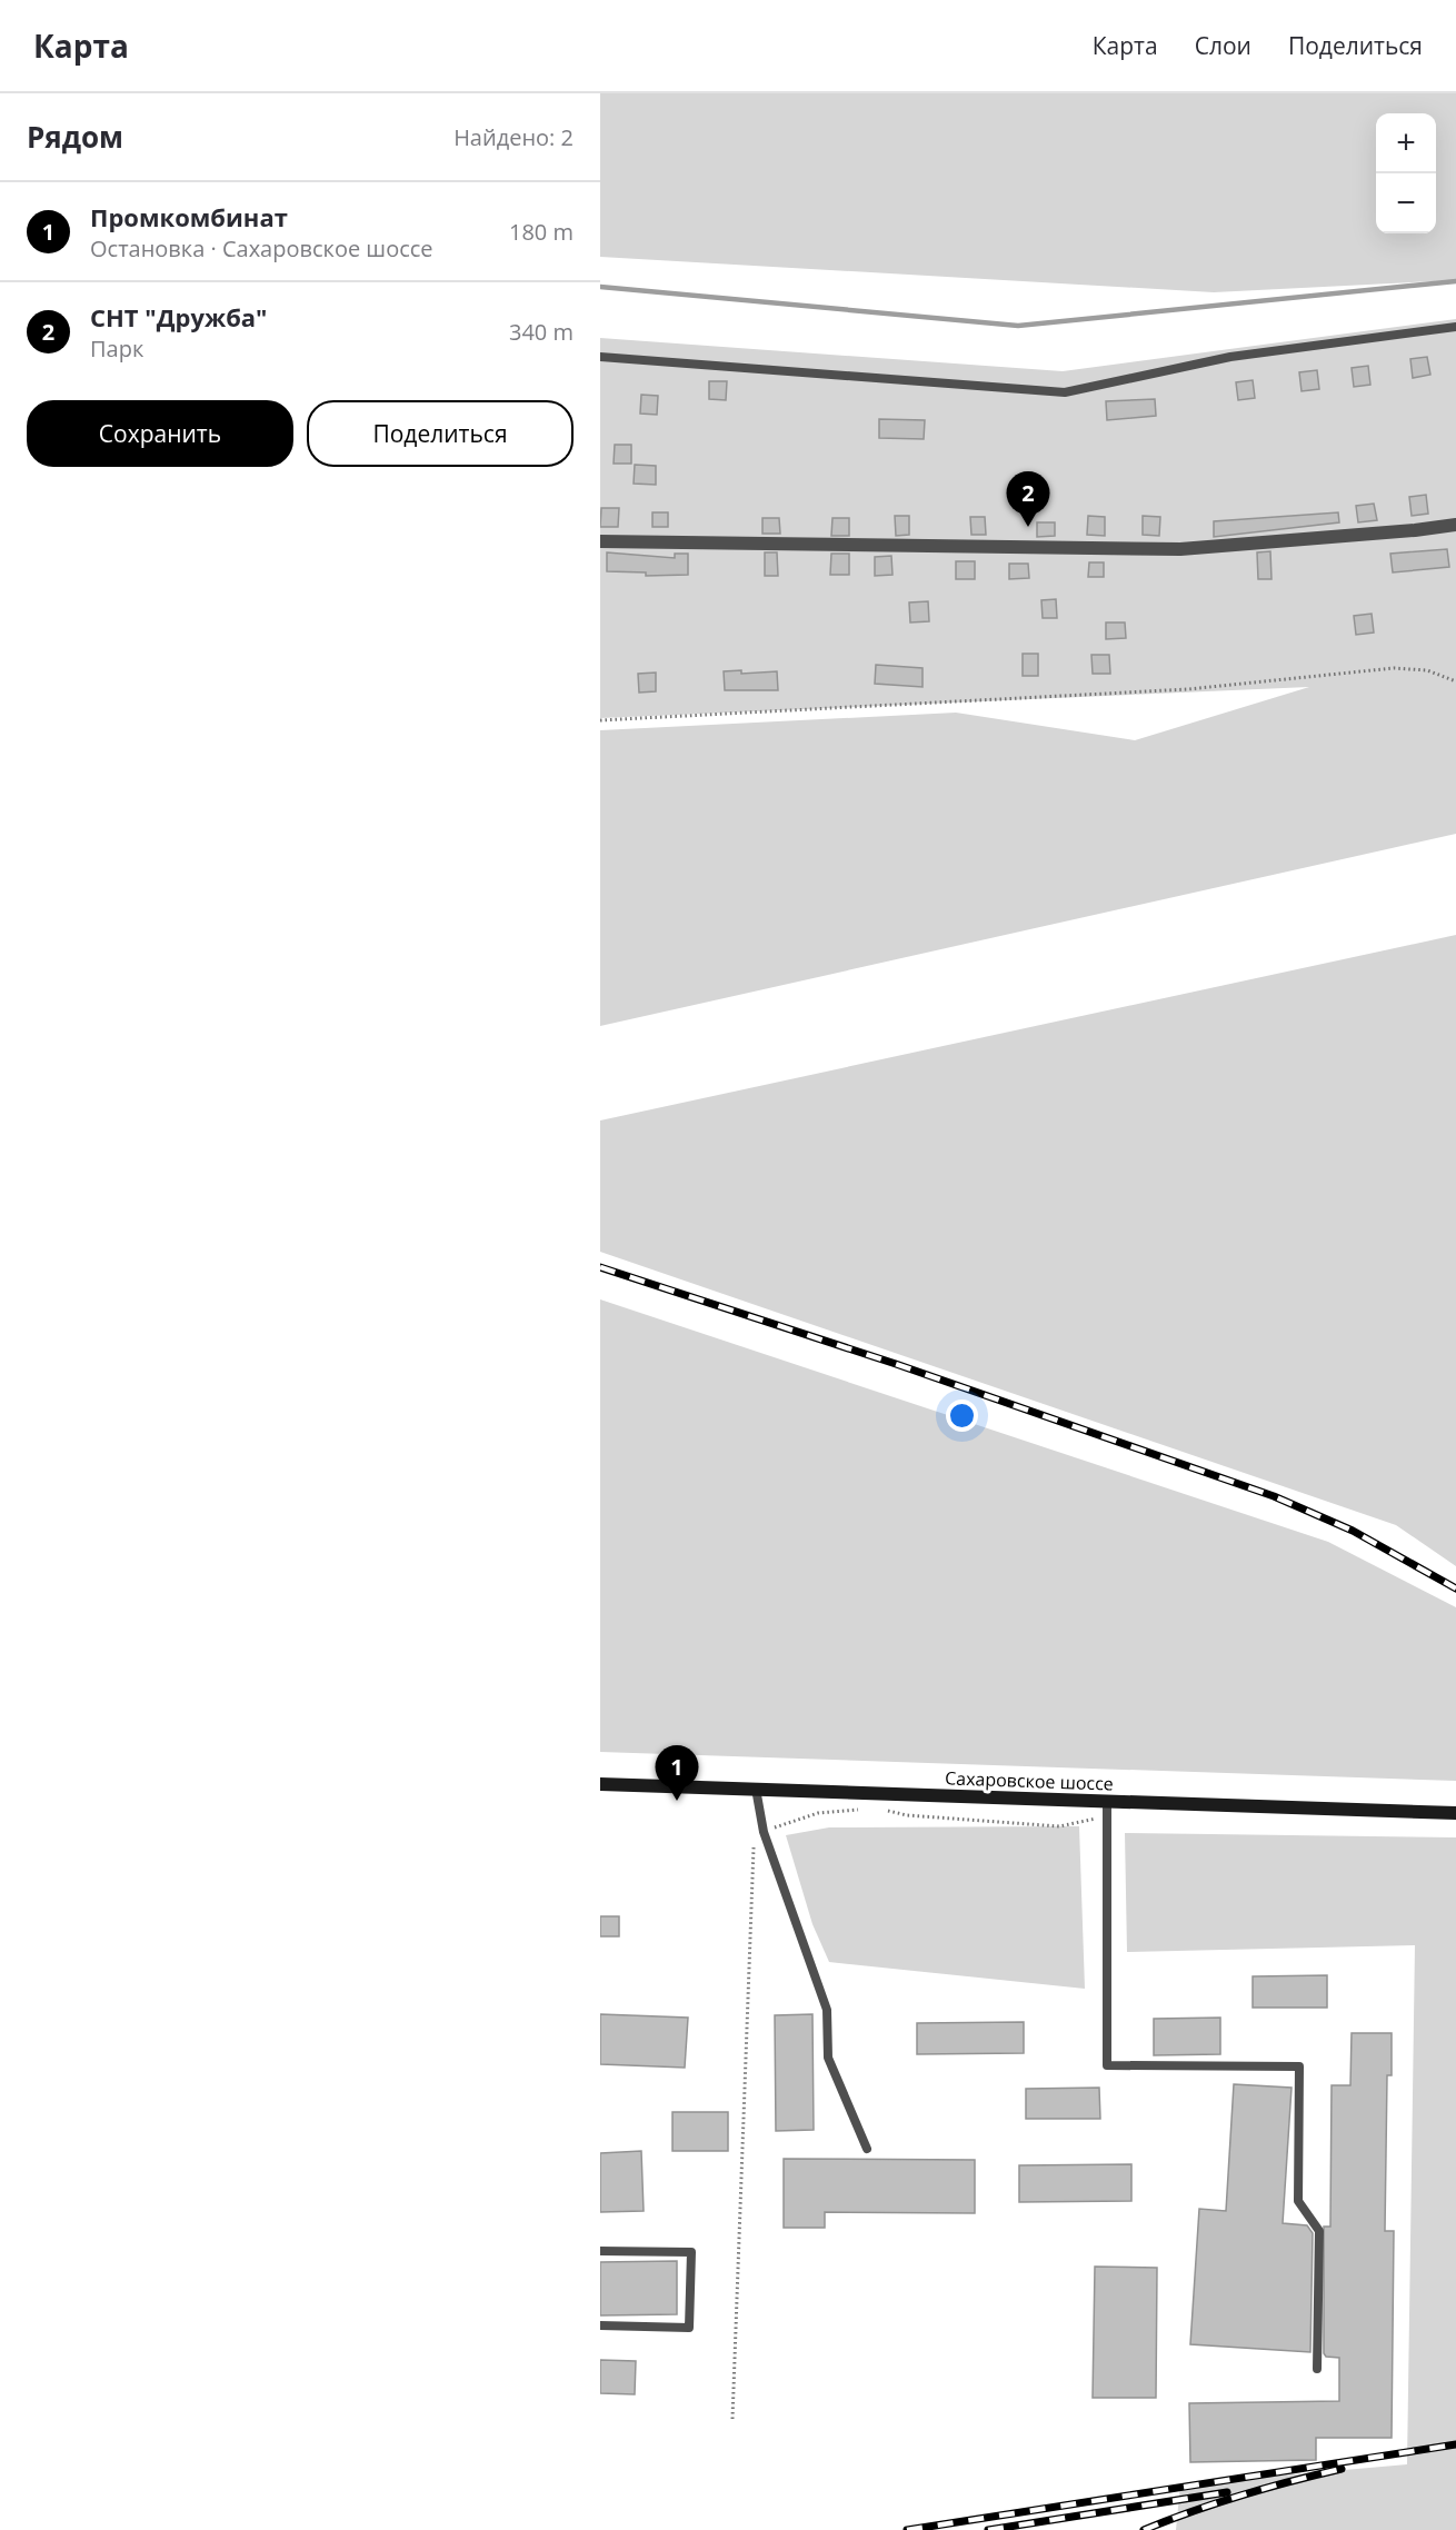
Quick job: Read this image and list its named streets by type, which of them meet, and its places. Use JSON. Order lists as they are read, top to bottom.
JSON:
{
  "streets": {
    "main road": ["Сахаровское шоссе"]
  },
  "page": {
    "header": "Карта",
    "nav": ["Карта", "Слои", "Поделиться"],
    "heading": ["Рядом", "Найдено: 2"],
    "map_buttons": ["+", "−"],
    "list": [
      {
        "mark": "1",
        "name": "Промкомбинат",
        "note": "Остановка · Сахаровское шоссе",
        "value": "180 m"
      },
      {
        "mark": "2",
        "name": "СНТ \"Дружба\"",
        "note": "Парк",
        "value": "340 m"
      }
    ],
    "buttons": ["Сохранить", "Поделиться"],
    "pins": ["2", "1"]
  }
}
